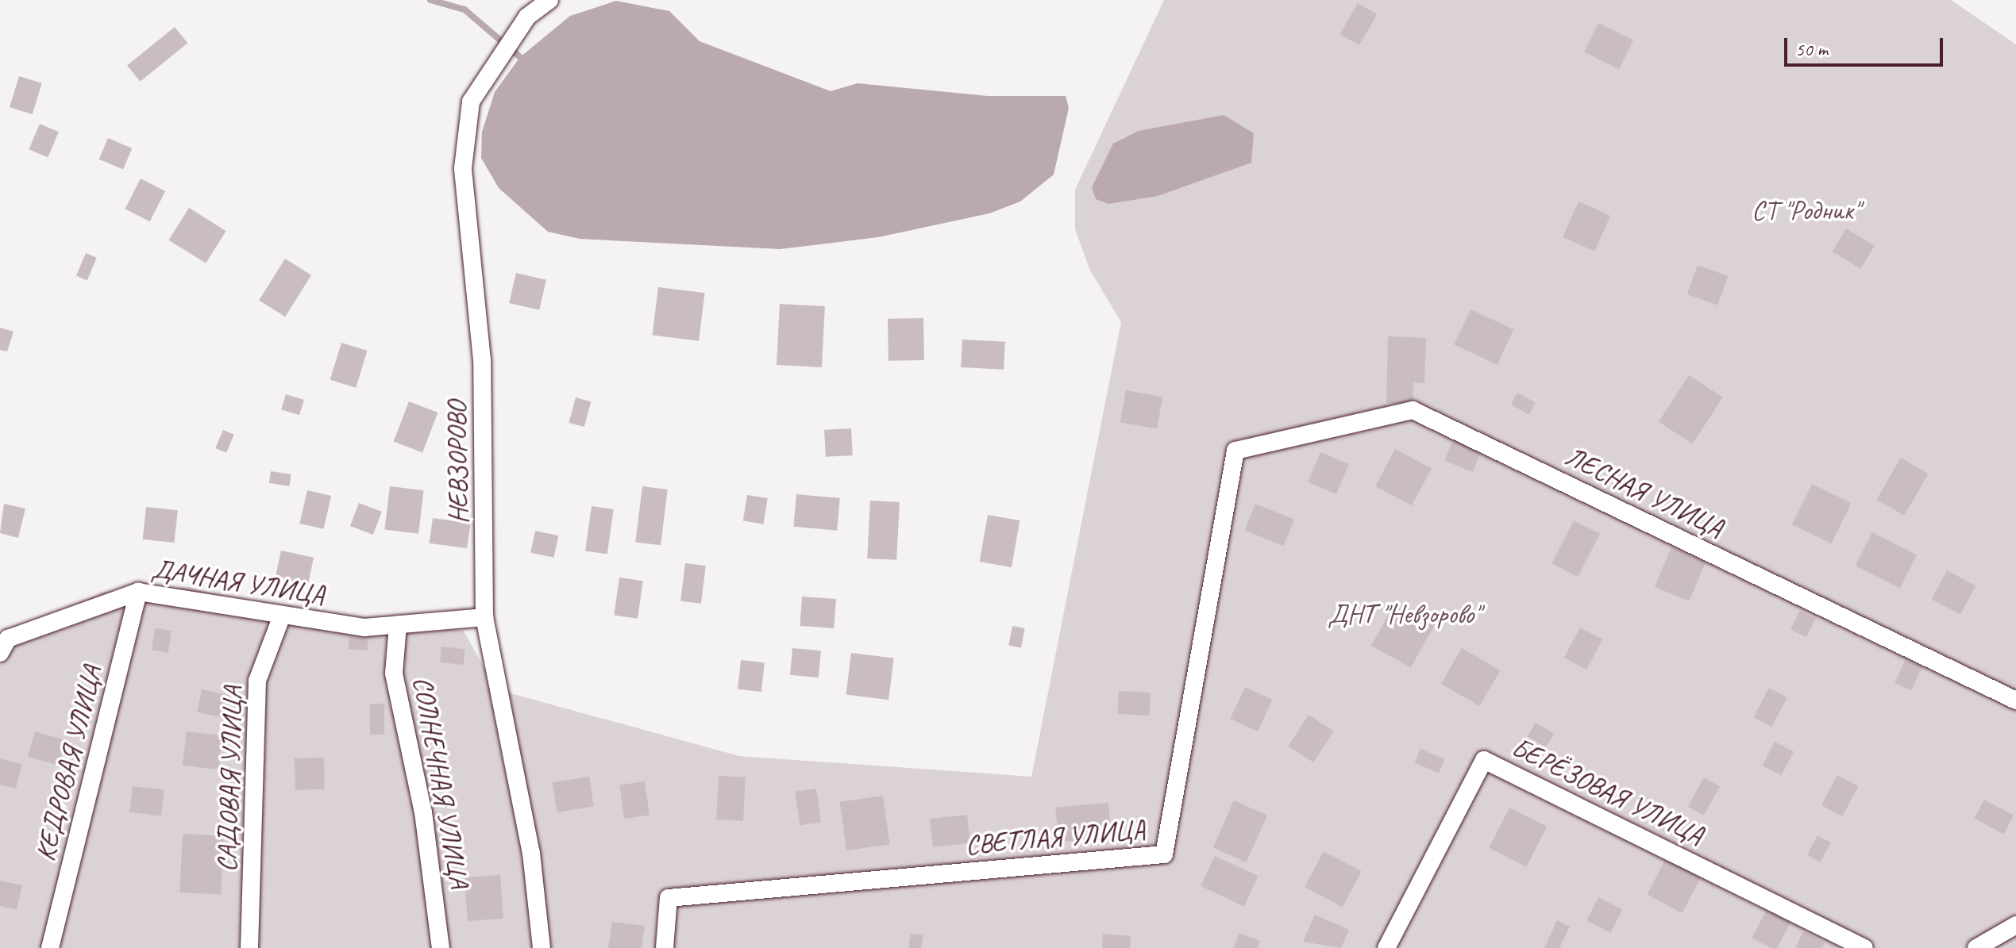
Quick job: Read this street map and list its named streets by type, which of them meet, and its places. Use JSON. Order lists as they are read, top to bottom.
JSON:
{
  "streets": {
    "street": [
      "НЕВЗОРОВО",
      "ЛЕСНАЯ УЛИЦА",
      "ДАЧНАЯ УЛИЦА",
      "КЕДРОВАЯ УЛИЦА",
      "САДОВАЯ УЛИЦА",
      "СОЛНЕЧНАЯ УЛИЦА",
      "БЕРЁЗОВАЯ УЛИЦА",
      "СВЕТЛАЯ УЛИЦА"
    ]
  },
  "crossings": [
    ["НЕВЗОРОВО", "ДАЧНАЯ УЛИЦА"],
    ["ЛЕСНАЯ УЛИЦА", "СВЕТЛАЯ УЛИЦА"],
    ["ДАЧНАЯ УЛИЦА", "КЕДРОВАЯ УЛИЦА"],
    ["ДАЧНАЯ УЛИЦА", "САДОВАЯ УЛИЦА"],
    ["ДАЧНАЯ УЛИЦА", "СОЛНЕЧНАЯ УЛИЦА"]
  ],
  "parks": ["СТ \"Родник\"", "ДНТ \"Невзорово\""],
  "scale_bar": "50 m"
}
